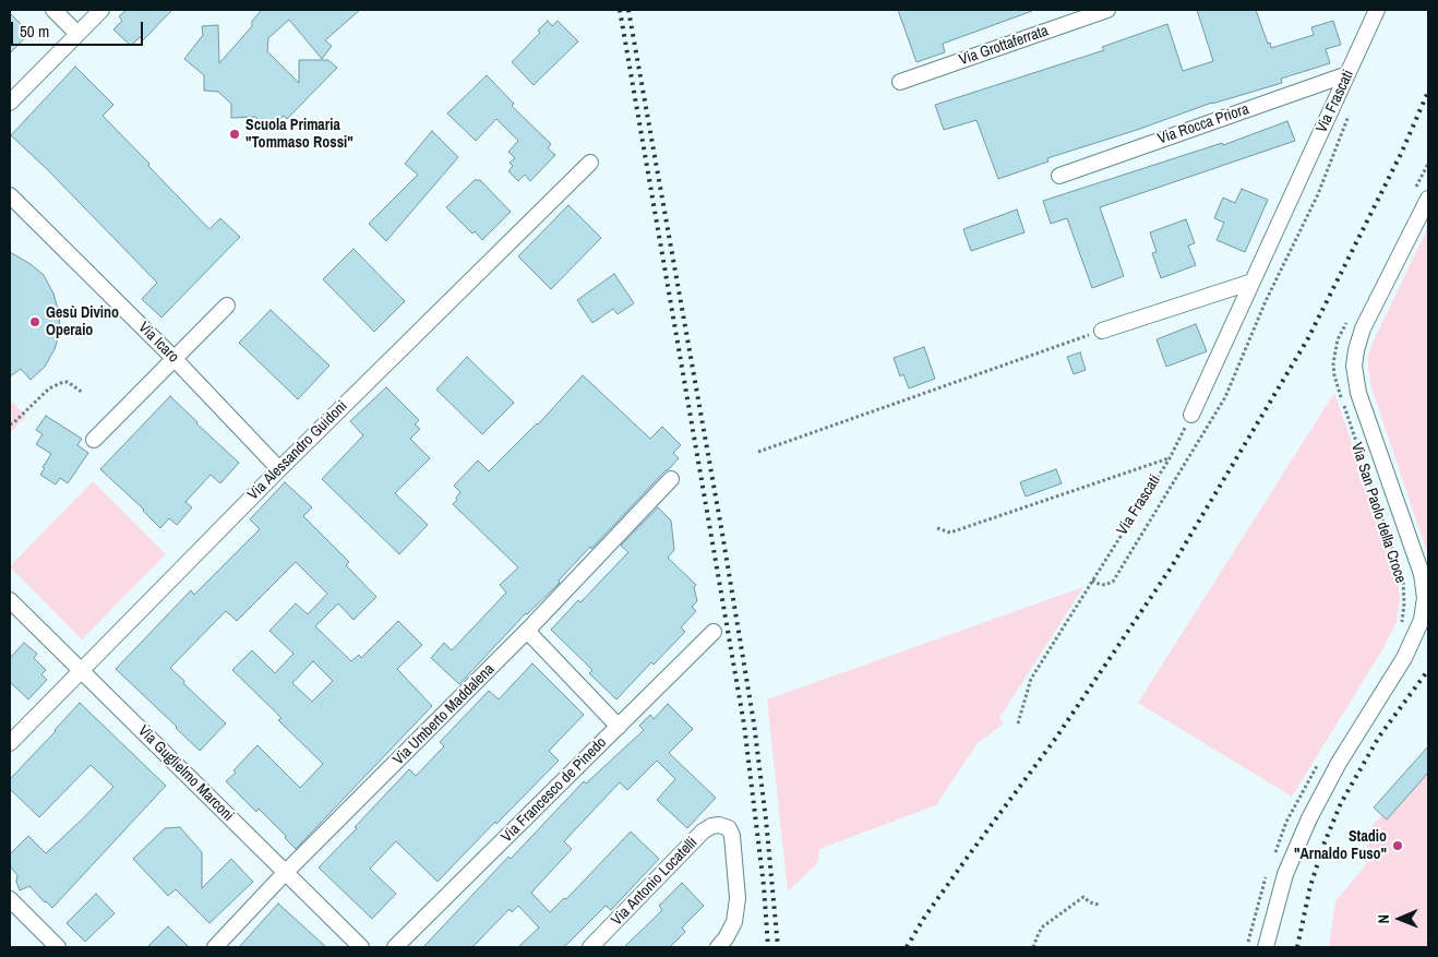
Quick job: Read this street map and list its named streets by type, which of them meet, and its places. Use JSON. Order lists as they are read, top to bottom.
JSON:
{
  "streets": {
    "street": [
      "Via Grottaferrata",
      "Via Frascati",
      "Via Rocca Priora",
      "Via Icaro",
      "Via Alessandro Guidoni",
      "Via San Paolo della Croce",
      "Via Umberto Maddalena",
      "Via Guglielmo Marconi",
      "Via Francesco de Pinedo",
      "Via Antonio Locatelli"
    ]
  },
  "crossings": [
    ["Via Frascati", "Via Rocca Priora"],
    ["Via Icaro", "Via Alessandro Guidoni"],
    ["Via Alessandro Guidoni", "Via Guglielmo Marconi"],
    ["Via Umberto Maddalena", "Via Guglielmo Marconi"]
  ],
  "places": ["Scuola Primaria \"Tommaso Rossi\"", "Gesù Divino Operaio", "Stadio \"Arnaldo Fuso\""],
  "scale_bar": "50 m",
  "north": "left"
}
